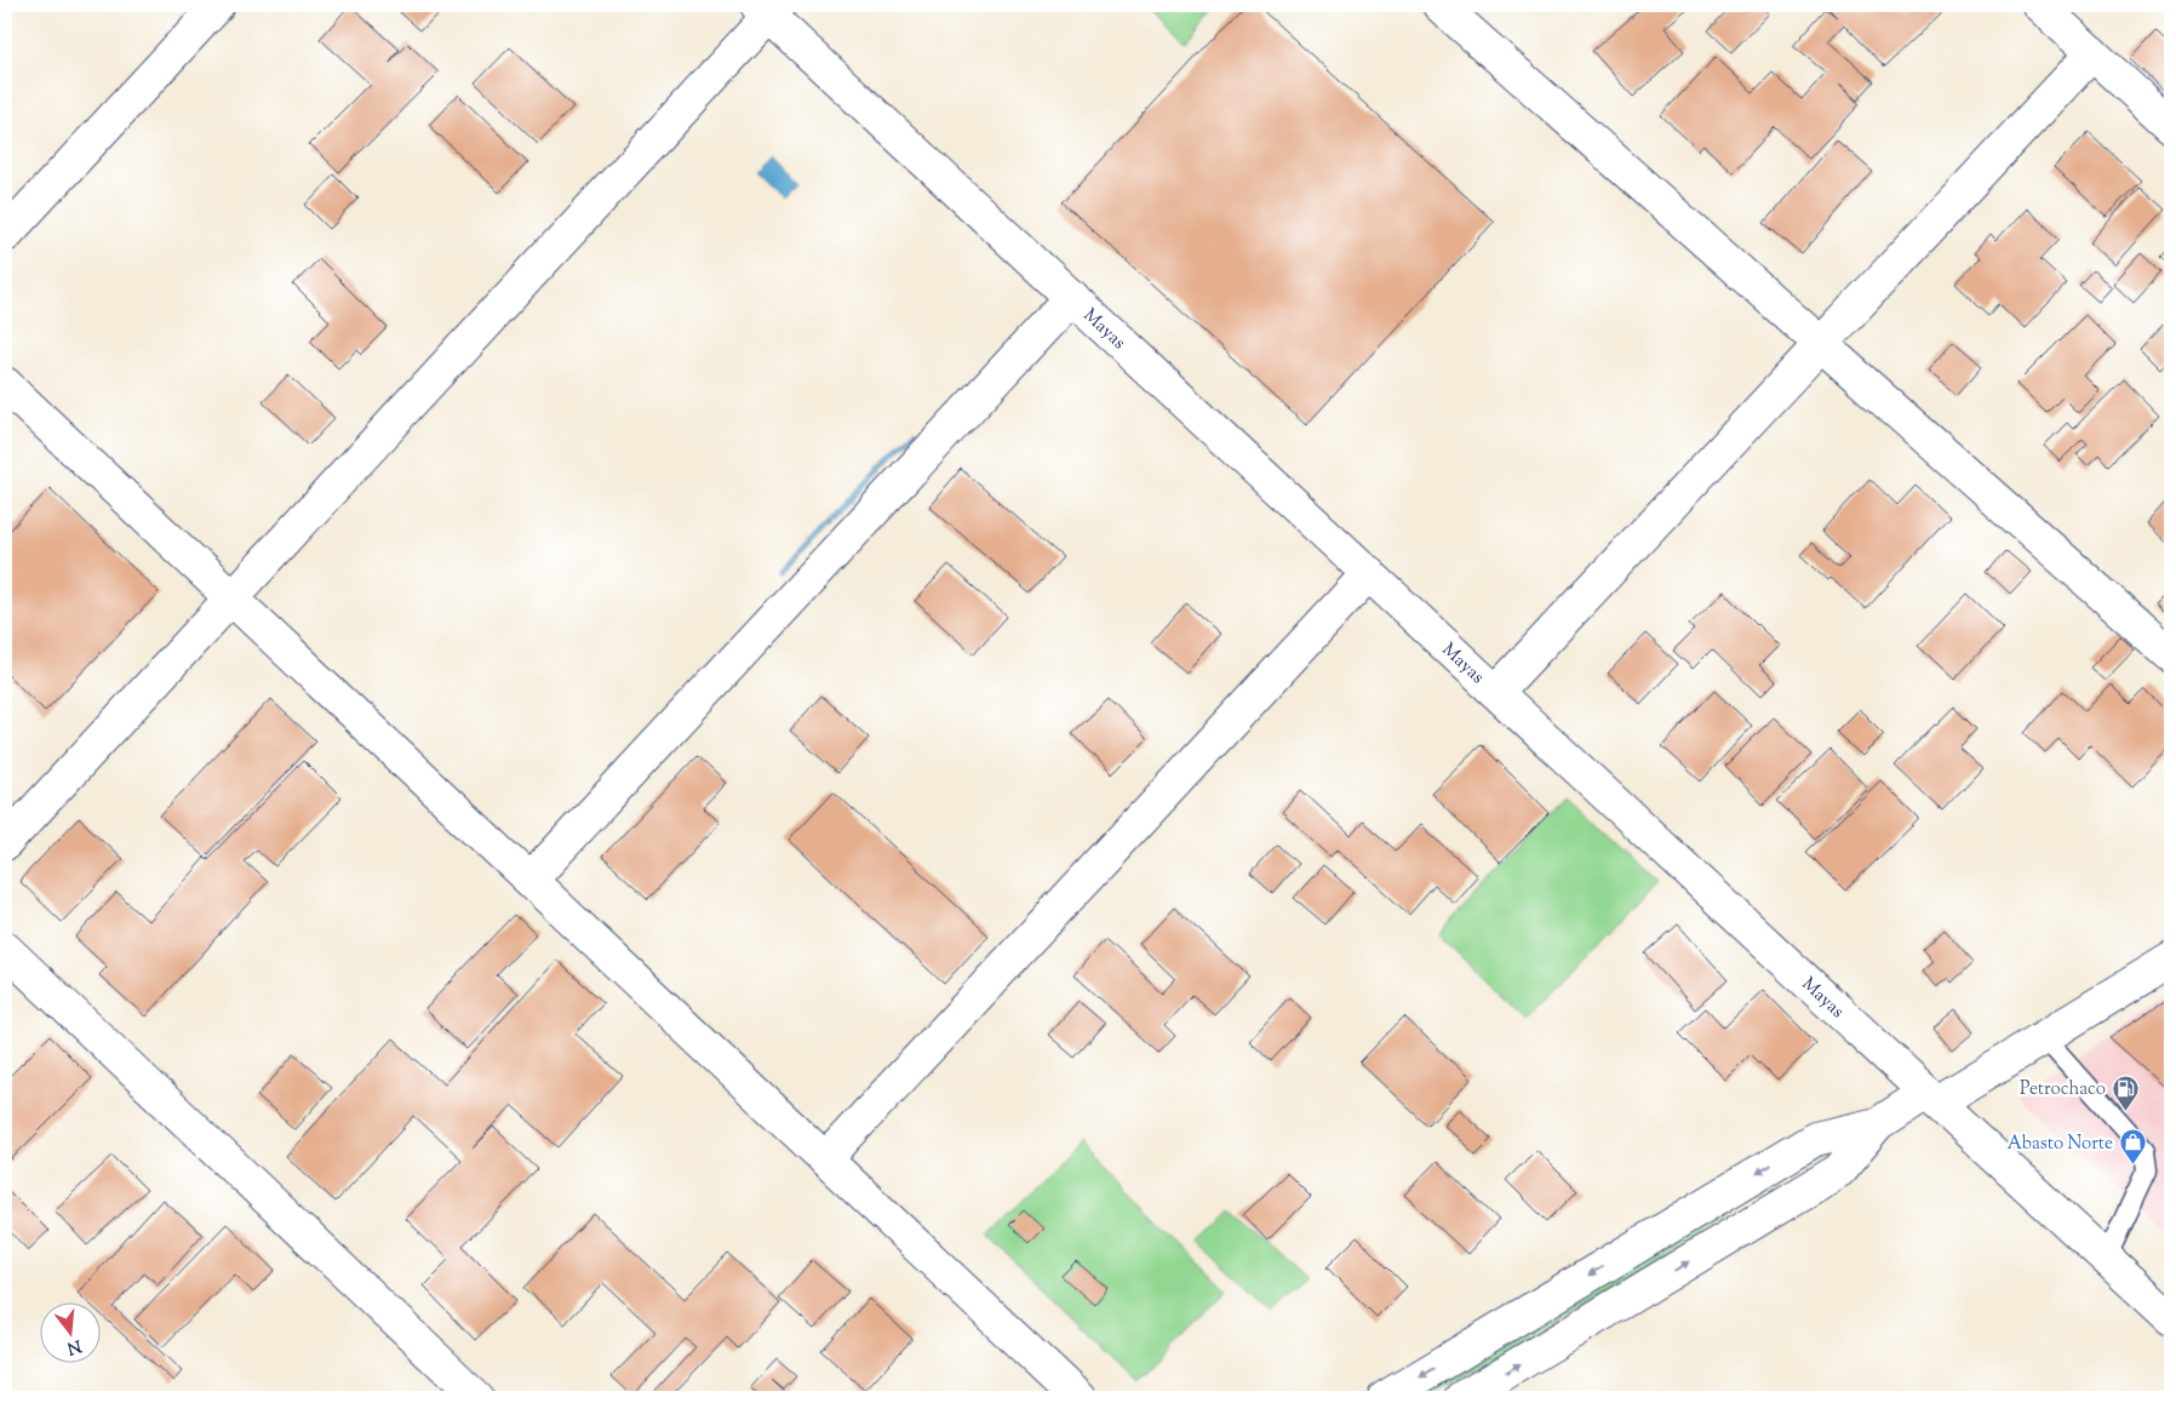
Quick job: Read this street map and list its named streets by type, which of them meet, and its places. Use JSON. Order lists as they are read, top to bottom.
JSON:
{
  "streets": {
    "street": ["Mayas"]
  },
  "places": {
    "fuel station": ["Petrochaco"],
    "shop": ["Abasto Norte"]
  },
  "north": "bottom"
}
